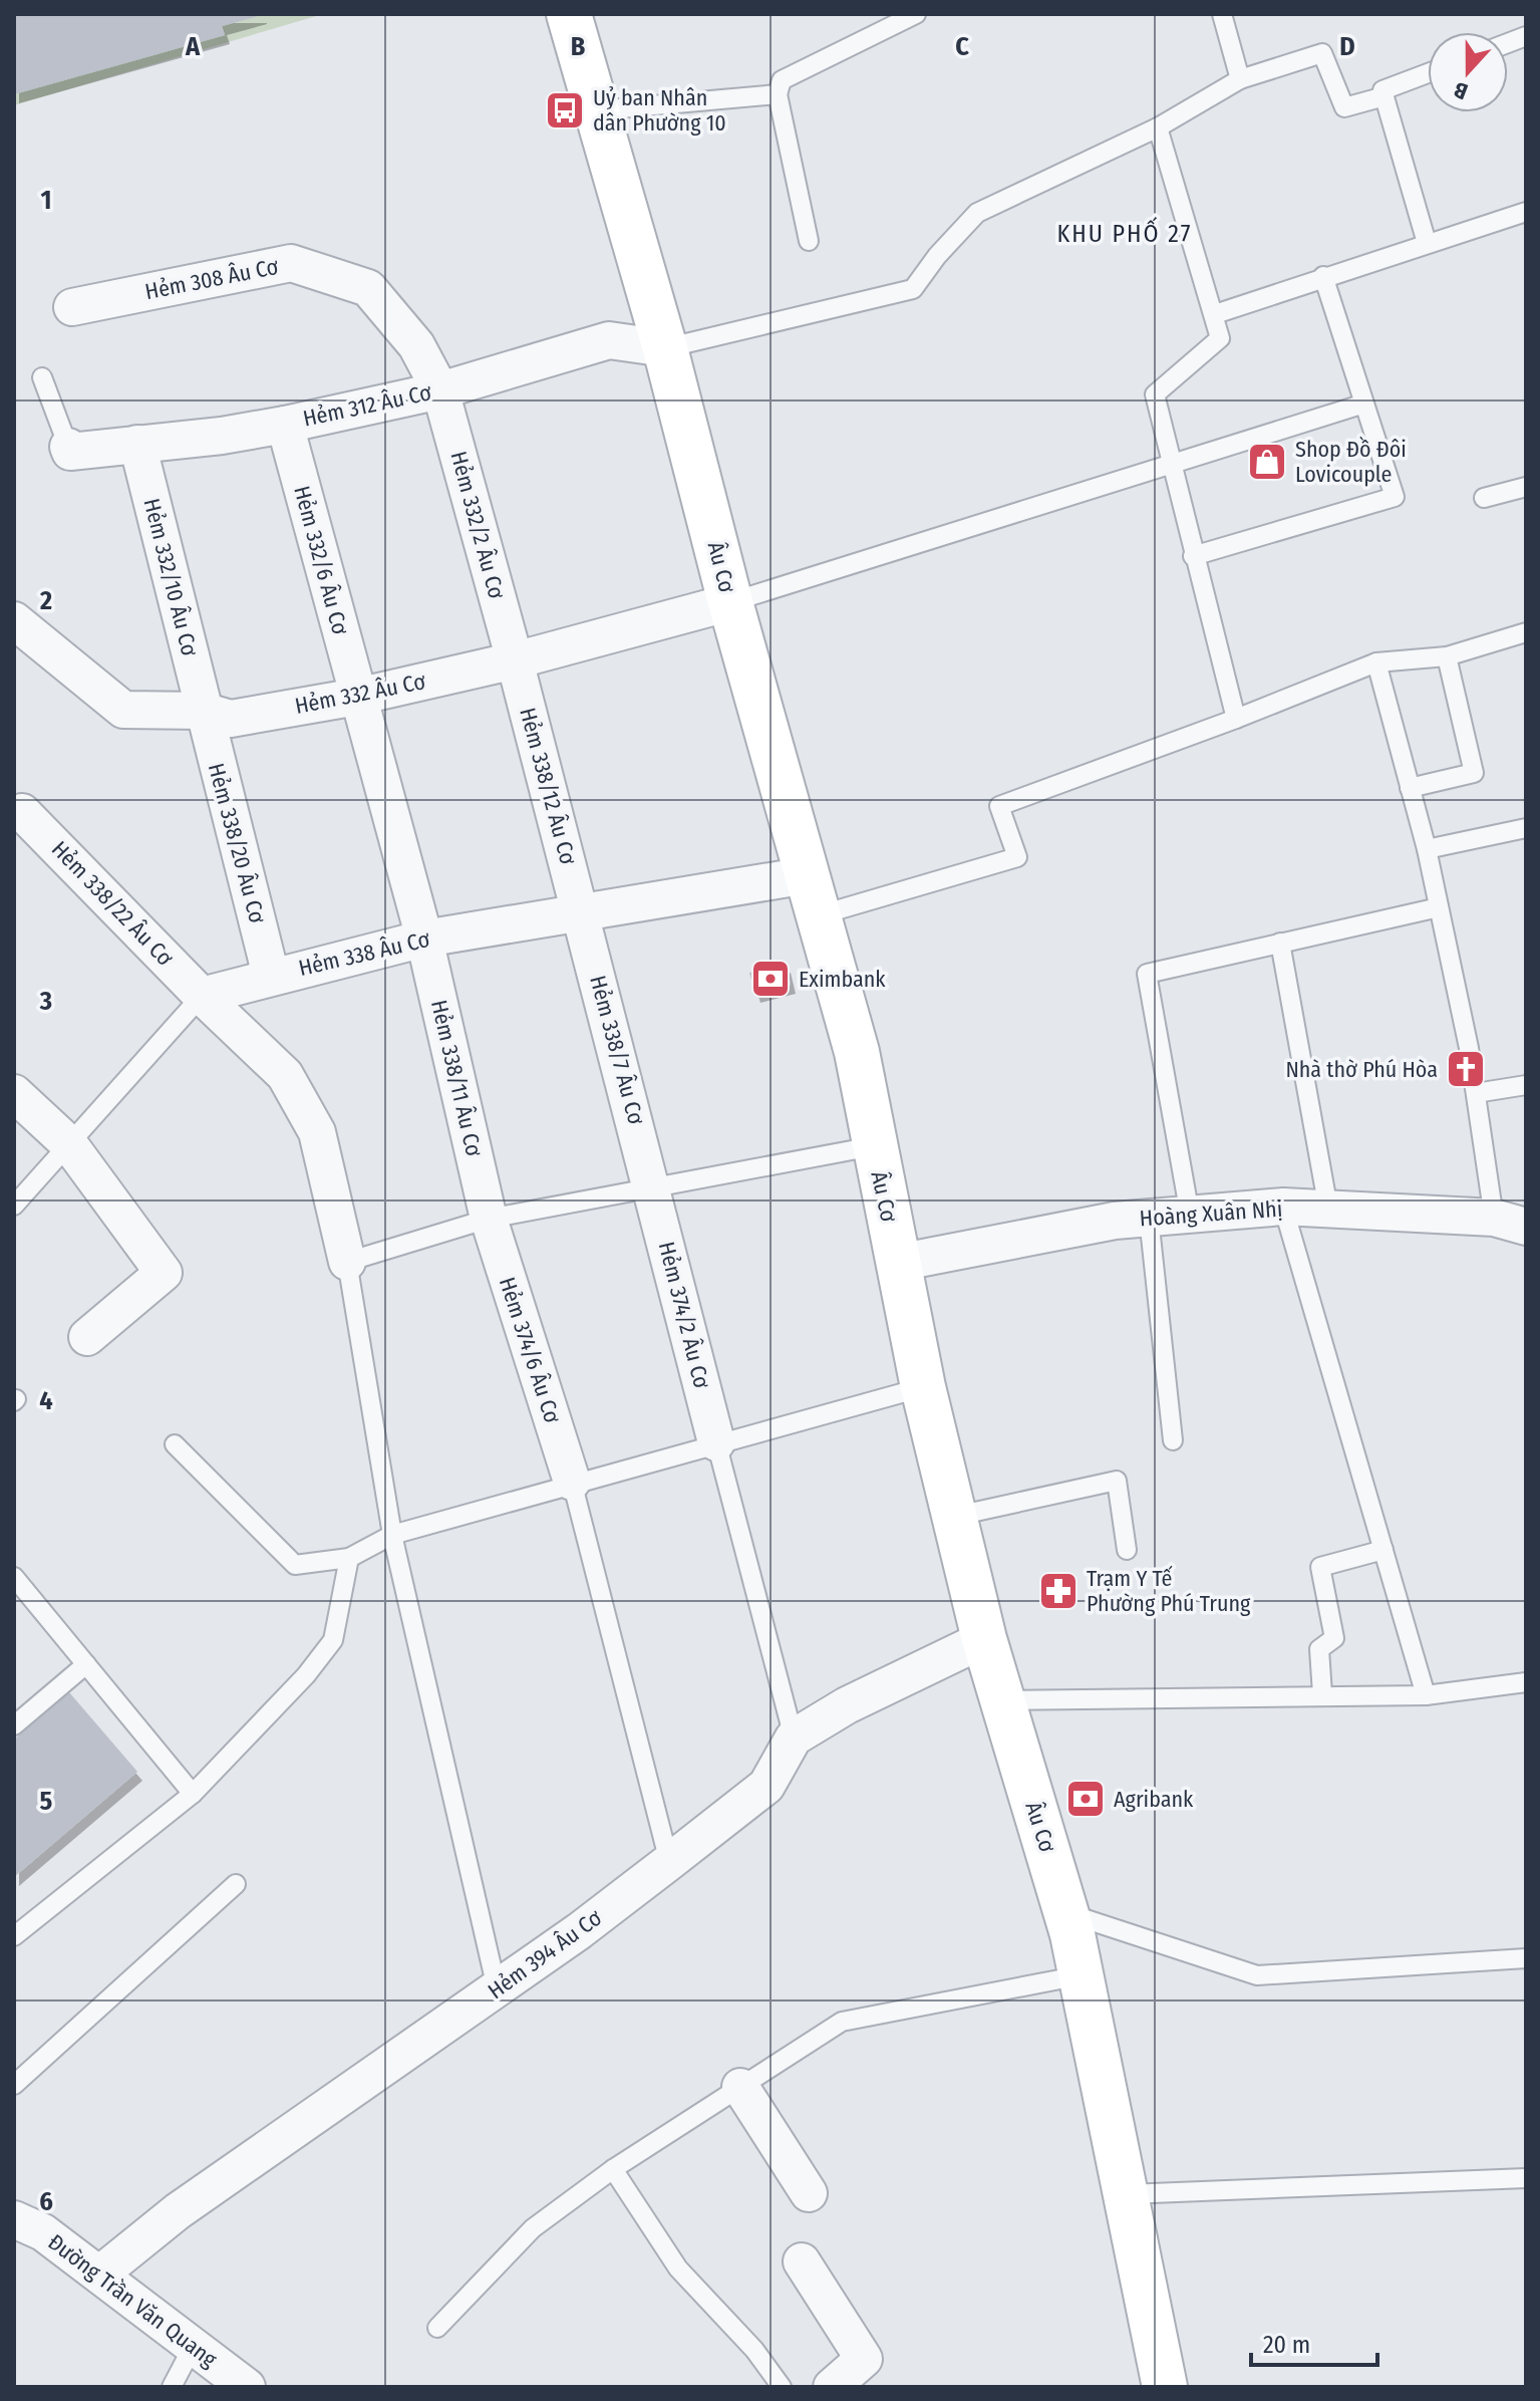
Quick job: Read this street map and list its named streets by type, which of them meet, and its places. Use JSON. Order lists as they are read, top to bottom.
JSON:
{
  "streets": {
    "main road": ["Âu Cơ"],
    "street": [
      "Hẻm 308 Âu Cơ",
      "Hẻm 312 Âu Cơ",
      "Hẻm 332/2 Âu Cơ",
      "Hẻm 332/6 Âu Cơ",
      "Hẻm 332/10 Âu Cơ",
      "Hẻm 332 Âu Cơ",
      "Hẻm 338/12 Âu Cơ",
      "Hẻm 338/20 Âu Cơ",
      "Hẻm 338/22 Âu Cơ",
      "Hẻm 338 Âu Cơ",
      "Hẻm 338/7 Âu Cơ",
      "Hẻm 338/11 Âu Cơ",
      "Hoàng Xuân Nhị",
      "Hẻm 374/2 Âu Cơ",
      "Hẻm 374/6 Âu Cơ",
      "Hẻm 394 Âu Cơ",
      "Đường Trần Văn Quang"
    ]
  },
  "crossings": [
    ["Hẻm 308 Âu Cơ", "Hẻm 312 Âu Cơ"],
    ["Hẻm 308 Âu Cơ", "Hẻm 332/2 Âu Cơ"],
    ["Hẻm 312 Âu Cơ", "Hẻm 332/2 Âu Cơ"],
    ["Hẻm 312 Âu Cơ", "Hẻm 332/6 Âu Cơ"],
    ["Hẻm 312 Âu Cơ", "Âu Cơ"],
    ["Hẻm 312 Âu Cơ", "Hẻm 332/10 Âu Cơ"],
    ["Hẻm 332/2 Âu Cơ", "Hẻm 332 Âu Cơ"],
    ["Hẻm 332/2 Âu Cơ", "Hẻm 338/12 Âu Cơ"],
    ["Hẻm 332/6 Âu Cơ", "Hẻm 332 Âu Cơ"],
    ["Hẻm 332/6 Âu Cơ", "Hẻm 338 Âu Cơ"],
    ["Hẻm 332/6 Âu Cơ", "Hẻm 338/11 Âu Cơ"],
    ["Âu Cơ", "Hẻm 332 Âu Cơ"],
    ["Âu Cơ", "Hẻm 338 Âu Cơ"],
    ["Âu Cơ", "Hoàng Xuân Nhị"],
    ["Âu Cơ", "Hẻm 394 Âu Cơ"],
    ["Hẻm 332/10 Âu Cơ", "Hẻm 332 Âu Cơ"],
    ["Hẻm 332/10 Âu Cơ", "Hẻm 338/20 Âu Cơ"],
    ["Hẻm 332 Âu Cơ", "Hẻm 338/12 Âu Cơ"],
    ["Hẻm 332 Âu Cơ", "Hẻm 338/20 Âu Cơ"],
    ["Hẻm 338/12 Âu Cơ", "Hẻm 338 Âu Cơ"],
    ["Hẻm 338/12 Âu Cơ", "Hẻm 338/7 Âu Cơ"],
    ["Hẻm 338/20 Âu Cơ", "Hẻm 338 Âu Cơ"],
    ["Hẻm 338/22 Âu Cơ", "Hẻm 338 Âu Cơ"],
    ["Hẻm 338 Âu Cơ", "Hẻm 338/7 Âu Cơ"],
    ["Hẻm 338 Âu Cơ", "Hẻm 338/11 Âu Cơ"],
    ["Hẻm 338/7 Âu Cơ", "Hẻm 374/2 Âu Cơ"],
    ["Hẻm 338/11 Âu Cơ", "Hẻm 374/6 Âu Cơ"],
    ["Hẻm 394 Âu Cơ", "Đường Trần Văn Quang"]
  ],
  "districts": ["KHU PHỐ 27"],
  "places": {
    "bus stop": ["Uỷ ban Nhân dân Phường 10"],
    "shop": ["Shop Đồ Đôi Lovicouple"],
    "bank": ["Eximbank", "Agribank"],
    "church": ["Nhà thờ Phú Hòa"],
    "pharmacy": ["Trạm Y Tế Phường Phú Trung"]
  },
  "scale_bar": "20 m",
  "north": "bottom",
  "grid": {
    "columns": [
      "A",
      "B",
      "C",
      "D"
    ],
    "rows": [
      "1",
      "2",
      "3",
      "4",
      "5",
      "6"
    ]
  }
}
